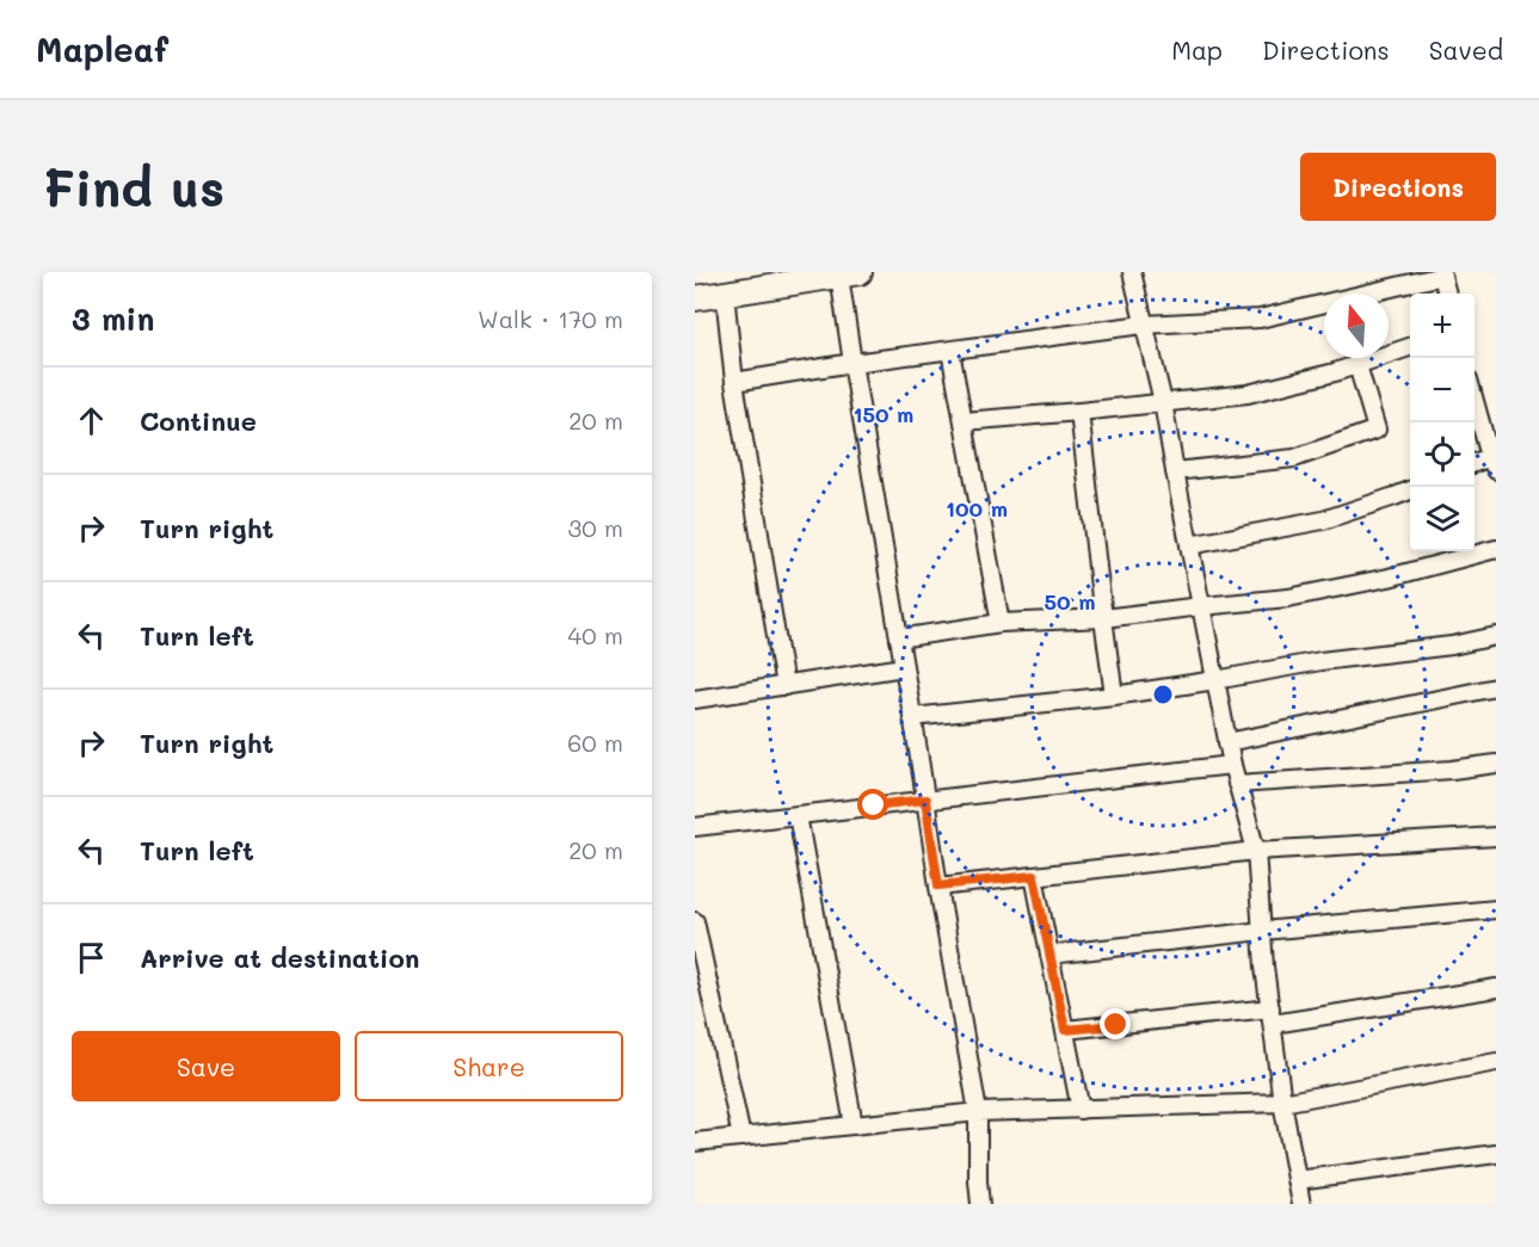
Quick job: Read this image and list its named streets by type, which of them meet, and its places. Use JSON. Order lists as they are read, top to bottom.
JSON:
{
  "north": "top",
  "page": {
    "header": "Mapleaf",
    "nav": ["Map", "Directions", "Saved"],
    "buttons": [
      "Directions",
      ["Save", "Share"]
    ],
    "title": "Find us",
    "heading": ["3 min", "Walk · 170 m"],
    "map_buttons": ["+", "−"],
    "list": [
      ["Continue", "20 m"],
      ["Turn right", "30 m"],
      ["Turn left", "40 m"],
      ["Turn right", "60 m"],
      ["Turn left", "20 m"],
      "Arrive at destination"
    ]
  },
  "rings": ["150 m", "100 m", "50 m"]
}
